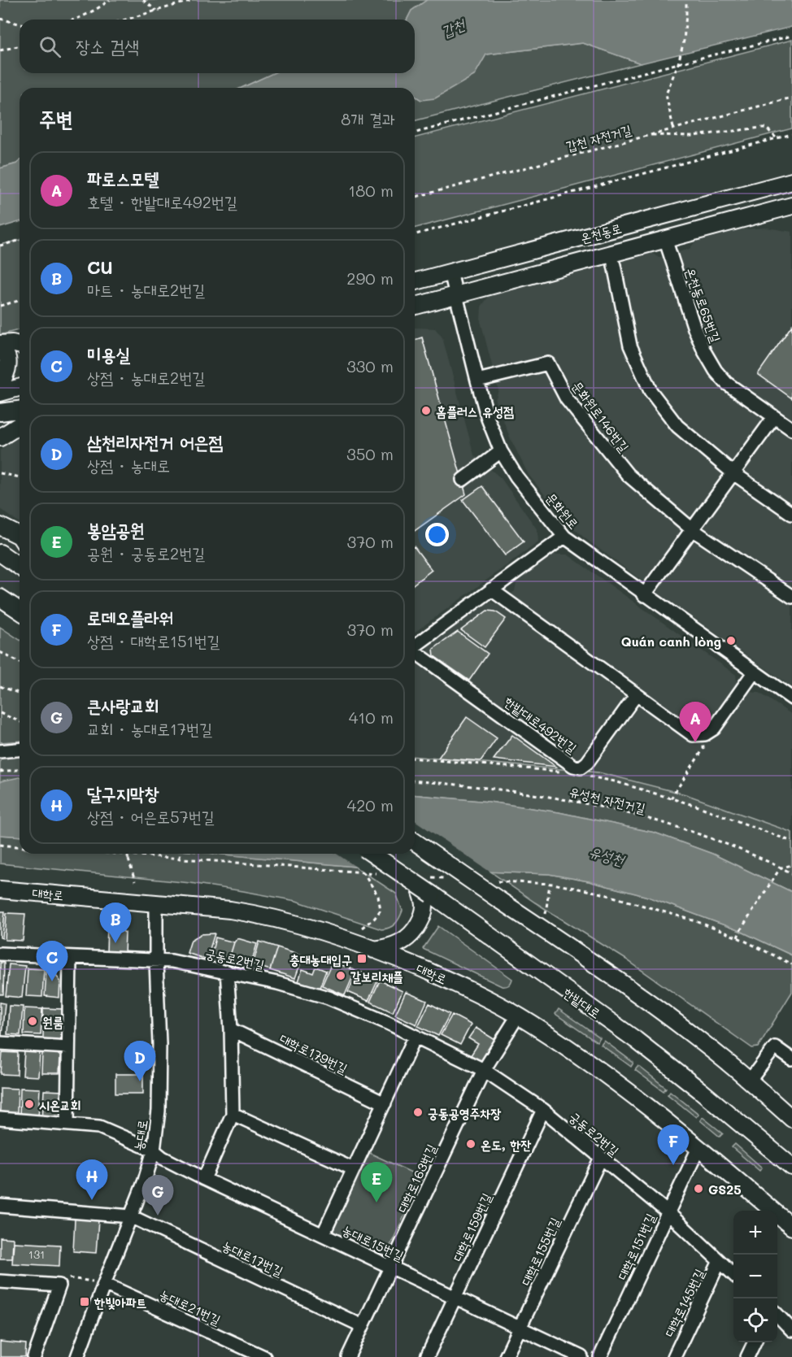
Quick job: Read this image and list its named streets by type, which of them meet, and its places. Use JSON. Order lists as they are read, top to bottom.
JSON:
{
  "streets": {
    "main road": ["온천동로", "대학로", "한밭대로"],
    "street": [
      "온천동로65번길",
      "문화원로146번길",
      "문화원로",
      "한밭대로492번길",
      "궁동로2번길",
      "대학로179번길",
      "농대로",
      "대학로163번길",
      "대학로159번길",
      "농대로15번길",
      "대학로151번길",
      "대학로155번길",
      "농대로17번길",
      "대학로145번길",
      "농대로21번길"
    ],
    "path": ["갑천 자전거길", "유성천 자전거길"]
  },
  "crossings": [
    ["온천동로", "온천동로65번길"],
    ["온천동로", "문화원로"],
    ["문화원로146번길", "문화원로"],
    ["문화원로", "한밭대로492번길"],
    ["대학로", "농대로"],
    ["대학로", "대학로163번길"],
    ["대학로", "대학로151번길"],
    ["궁동로2번길", "농대로"],
    ["궁동로2번길", "대학로163번길"],
    ["궁동로2번길", "대학로159번길"],
    ["궁동로2번길", "대학로151번길"],
    ["궁동로2번길", "대학로155번길"],
    ["궁동로2번길", "대학로145번길"],
    ["농대로", "농대로15번길"],
    ["농대로", "농대로17번길"],
    ["농대로", "농대로21번길"],
    ["대학로163번길", "농대로15번길"],
    ["대학로163번길", "농대로17번길"],
    ["대학로159번길", "농대로15번길"],
    ["농대로15번길", "대학로155번길"]
  ],
  "water": ["갑천", "유성천"],
  "places": {
    "other": [
      "홈플러스 유성점",
      "Quán canh lòng",
      "갈보리채플",
      "원룸",
      "시온교회",
      "궁동공영주차장",
      "온도, 한잔",
      "GS25"
    ],
    "transit": ["충대농대입구", "한빛아파트"]
  },
  "house_numbers": ["131"],
  "page": {
    "search": "장소 검색",
    "heading": ["주변", "8개 결과"],
    "list": [
      {
        "mark": "A",
        "name": "파로스모텔",
        "note": "호텔 · 한밭대로492번길",
        "value": "180 m"
      },
      {
        "mark": "B",
        "name": "CU",
        "note": "마트 · 농대로2번길",
        "value": "290 m"
      },
      {
        "mark": "C",
        "name": "미용실",
        "note": "상점 · 농대로2번길",
        "value": "330 m"
      },
      {
        "mark": "D",
        "name": "삼천리자전거 어은점",
        "note": "상점 · 농대로",
        "value": "350 m"
      },
      {
        "mark": "E",
        "name": "봉암공원",
        "note": "공원 · 궁동로2번길",
        "value": "370 m"
      },
      {
        "mark": "F",
        "name": "로데오플라워",
        "note": "상점 · 대학로151번길",
        "value": "370 m"
      },
      {
        "mark": "G",
        "name": "큰사랑교회",
        "note": "교회 · 농대로17번길",
        "value": "410 m"
      },
      {
        "mark": "H",
        "name": "달구지막창",
        "note": "상점 · 어은로57번길",
        "value": "420 m"
      }
    ],
    "pins": [
      "A",
      "B",
      "C",
      "D",
      "F",
      "H",
      "E",
      "G"
    ],
    "map_buttons": ["+", "−"]
  }
}
